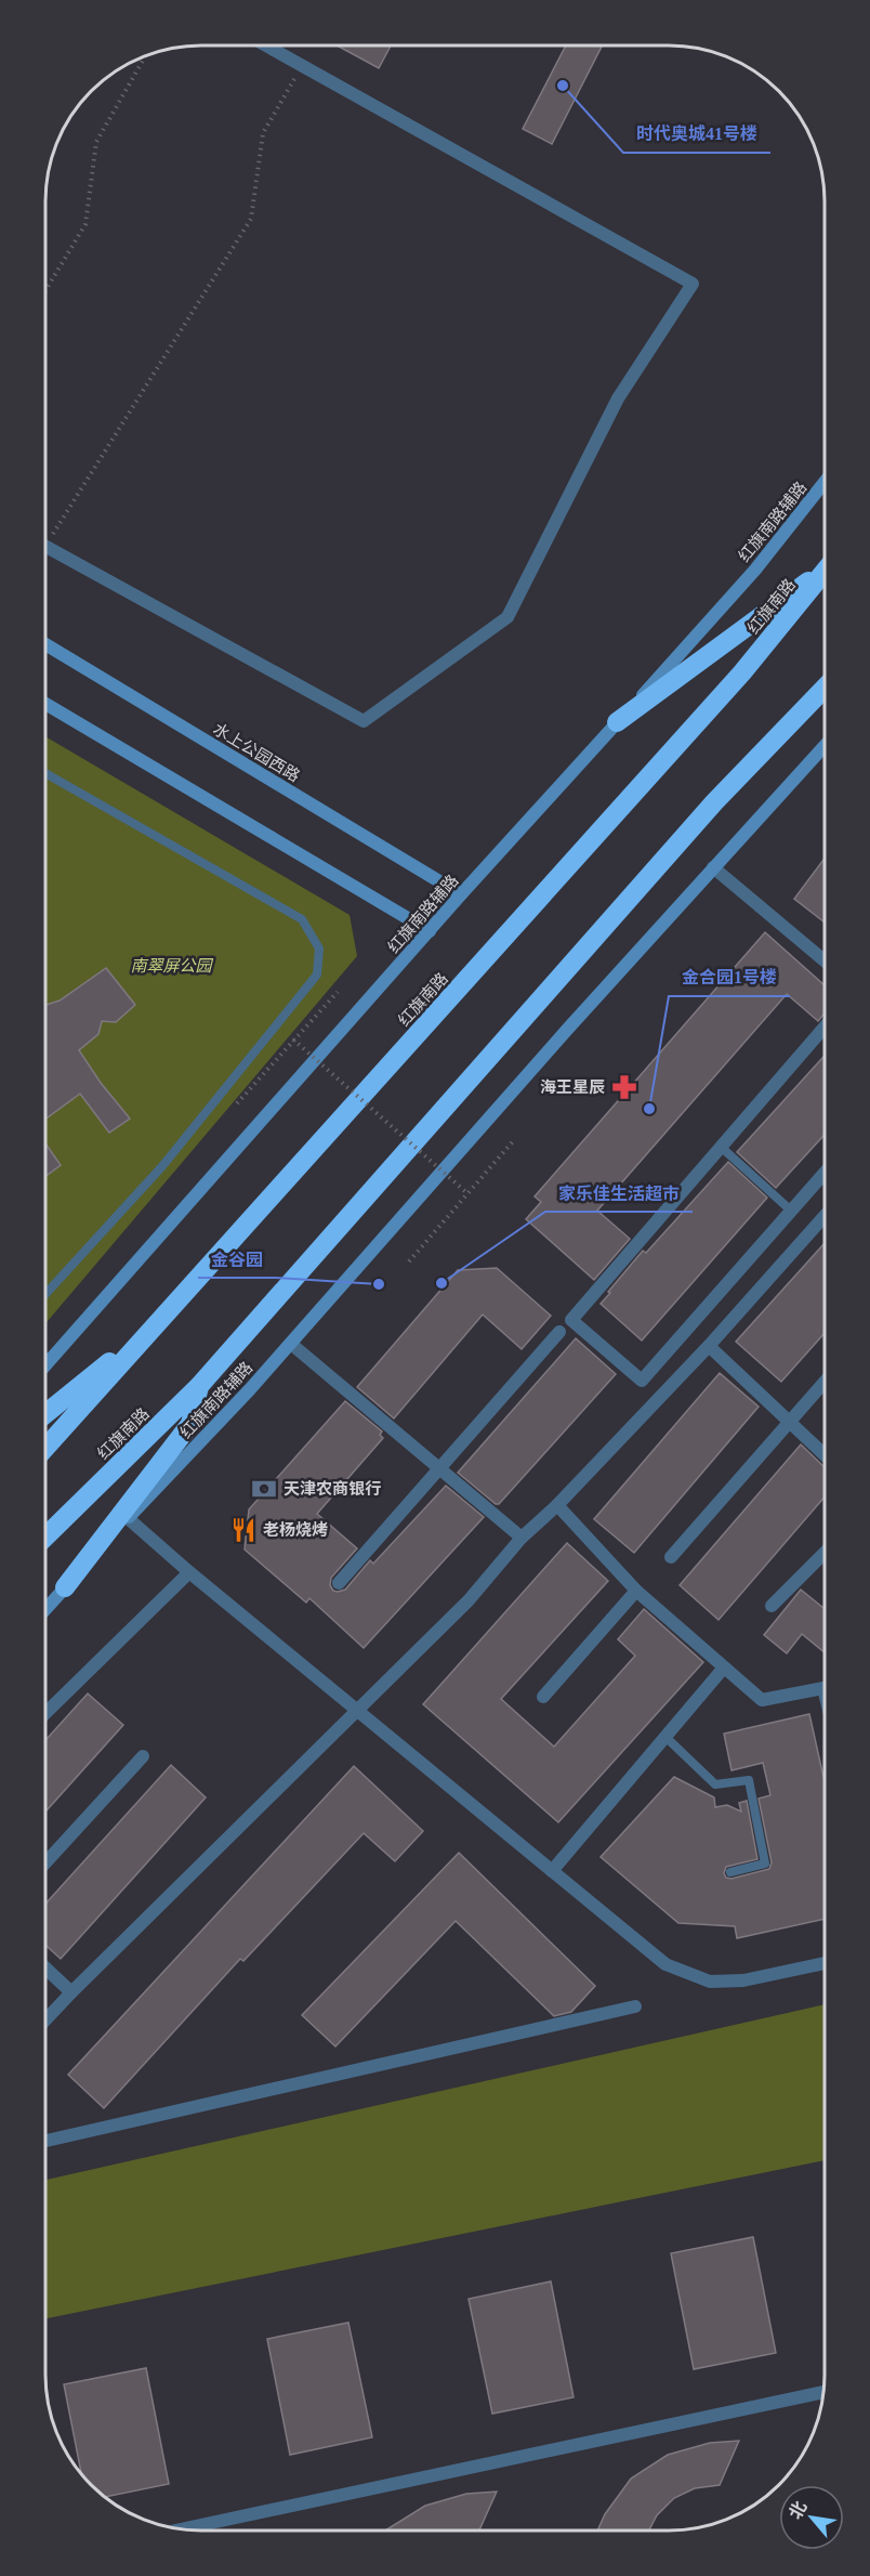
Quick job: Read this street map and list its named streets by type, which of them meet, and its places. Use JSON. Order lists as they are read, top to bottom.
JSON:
{
  "streets": {
    "highway": ["红旗南路"],
    "main road": ["红旗南路辅路", "水上公园西路"]
  },
  "crossings": [
    ["红旗南路辅路", "水上公园西路"]
  ],
  "parks": ["南翠屏公园"],
  "places": {
    "other": [
      "时代奥城41号楼",
      "金合园1号楼",
      "家乐佳生活超市",
      "金谷园"
    ],
    "pharmacy": ["海王星辰"],
    "bank": ["天津农商银行"],
    "restaurant": ["老杨烧烤"]
  },
  "north": "top left"
}
